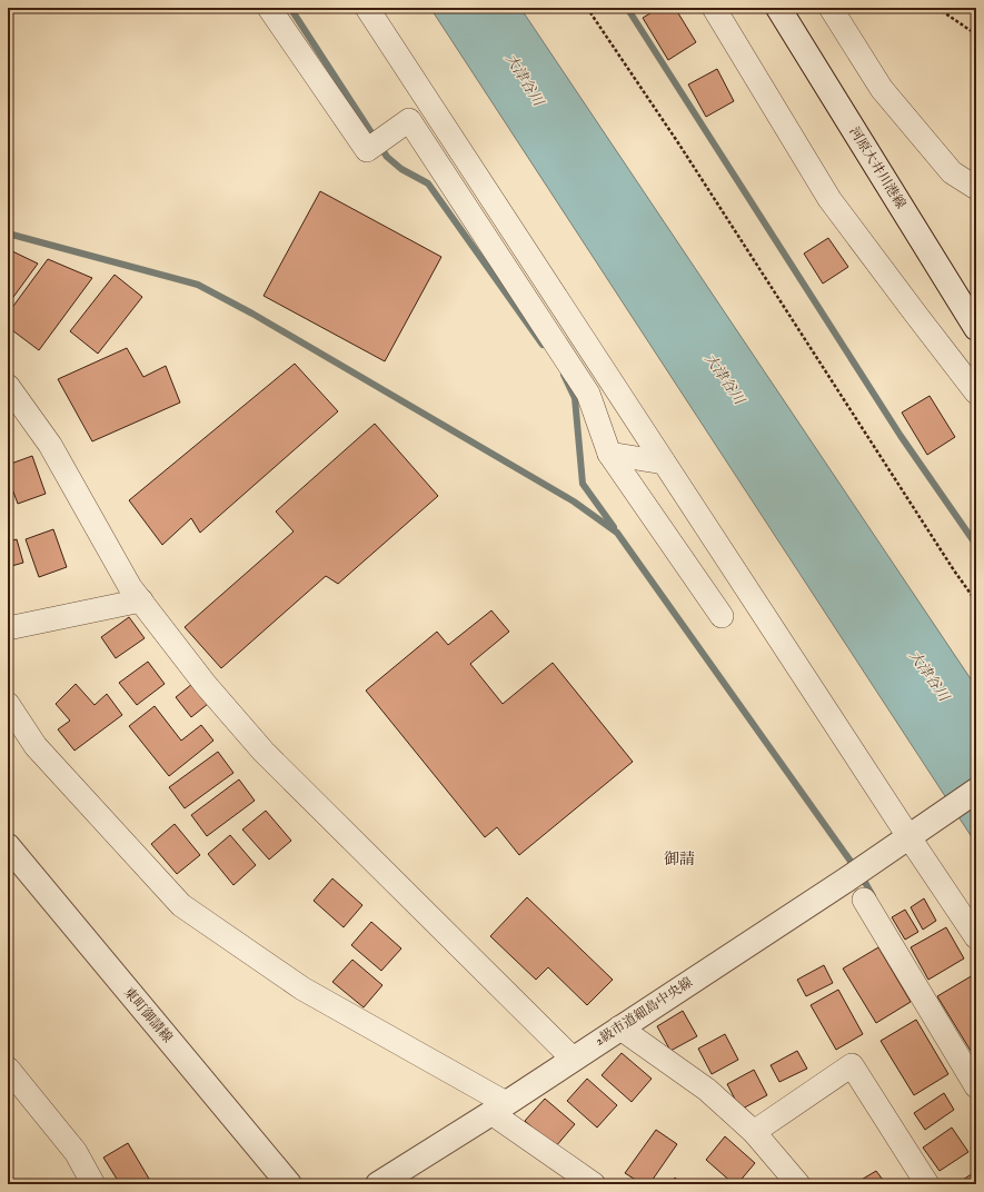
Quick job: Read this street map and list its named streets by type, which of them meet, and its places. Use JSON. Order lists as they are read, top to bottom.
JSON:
{
  "streets": {
    "street": ["河原大井川港線", "2級市道細島中央線", "東町御請線"]
  },
  "districts": ["御請"],
  "water": ["大津谷川"]
}
